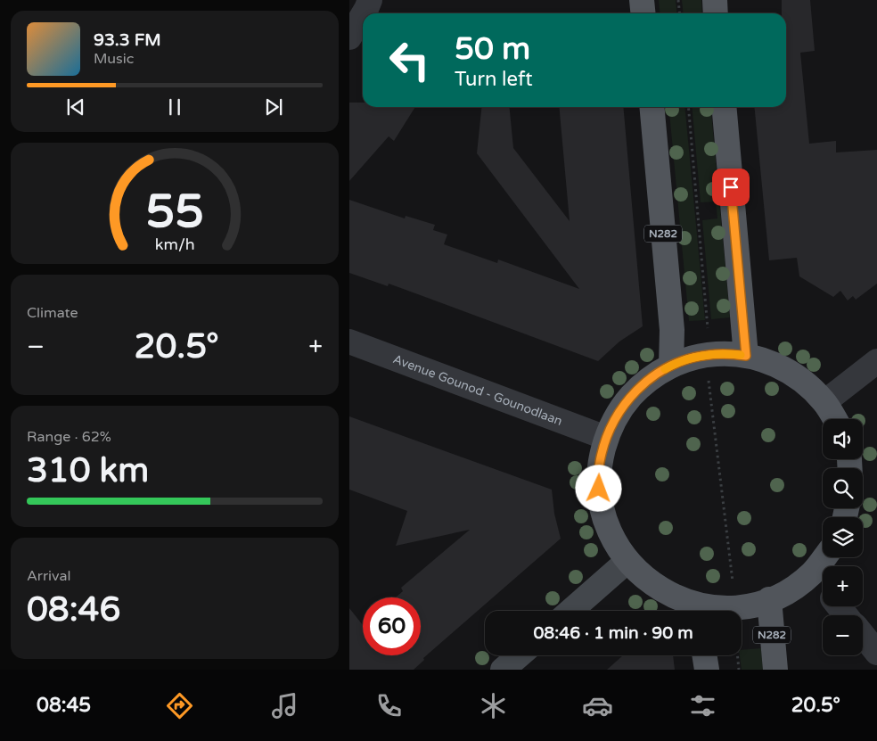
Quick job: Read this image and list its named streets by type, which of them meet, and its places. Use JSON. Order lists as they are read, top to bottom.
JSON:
{
  "streets": {
    "main road": ["N282"],
    "street": ["Avenue Gounod - Gounodlaan"]
  },
  "page": {
    "turn": ["50 m", "Turn left"],
    "song": ["93.3 FM", "Music"],
    "tile": [
      "Climate",
      ["Range · 62%", "310 km"],
      ["Arrival", "08:46"]
    ],
    "heat": ["−", "20.5°", "+"],
    "map_buttons": ["+", "−"],
    "limit": "60",
    "trip": "08:46 · 1 min · 90 m",
    "tabs": ["08:45", "20.5°"],
    "gauge": ["55", "km/h"]
  }
}
